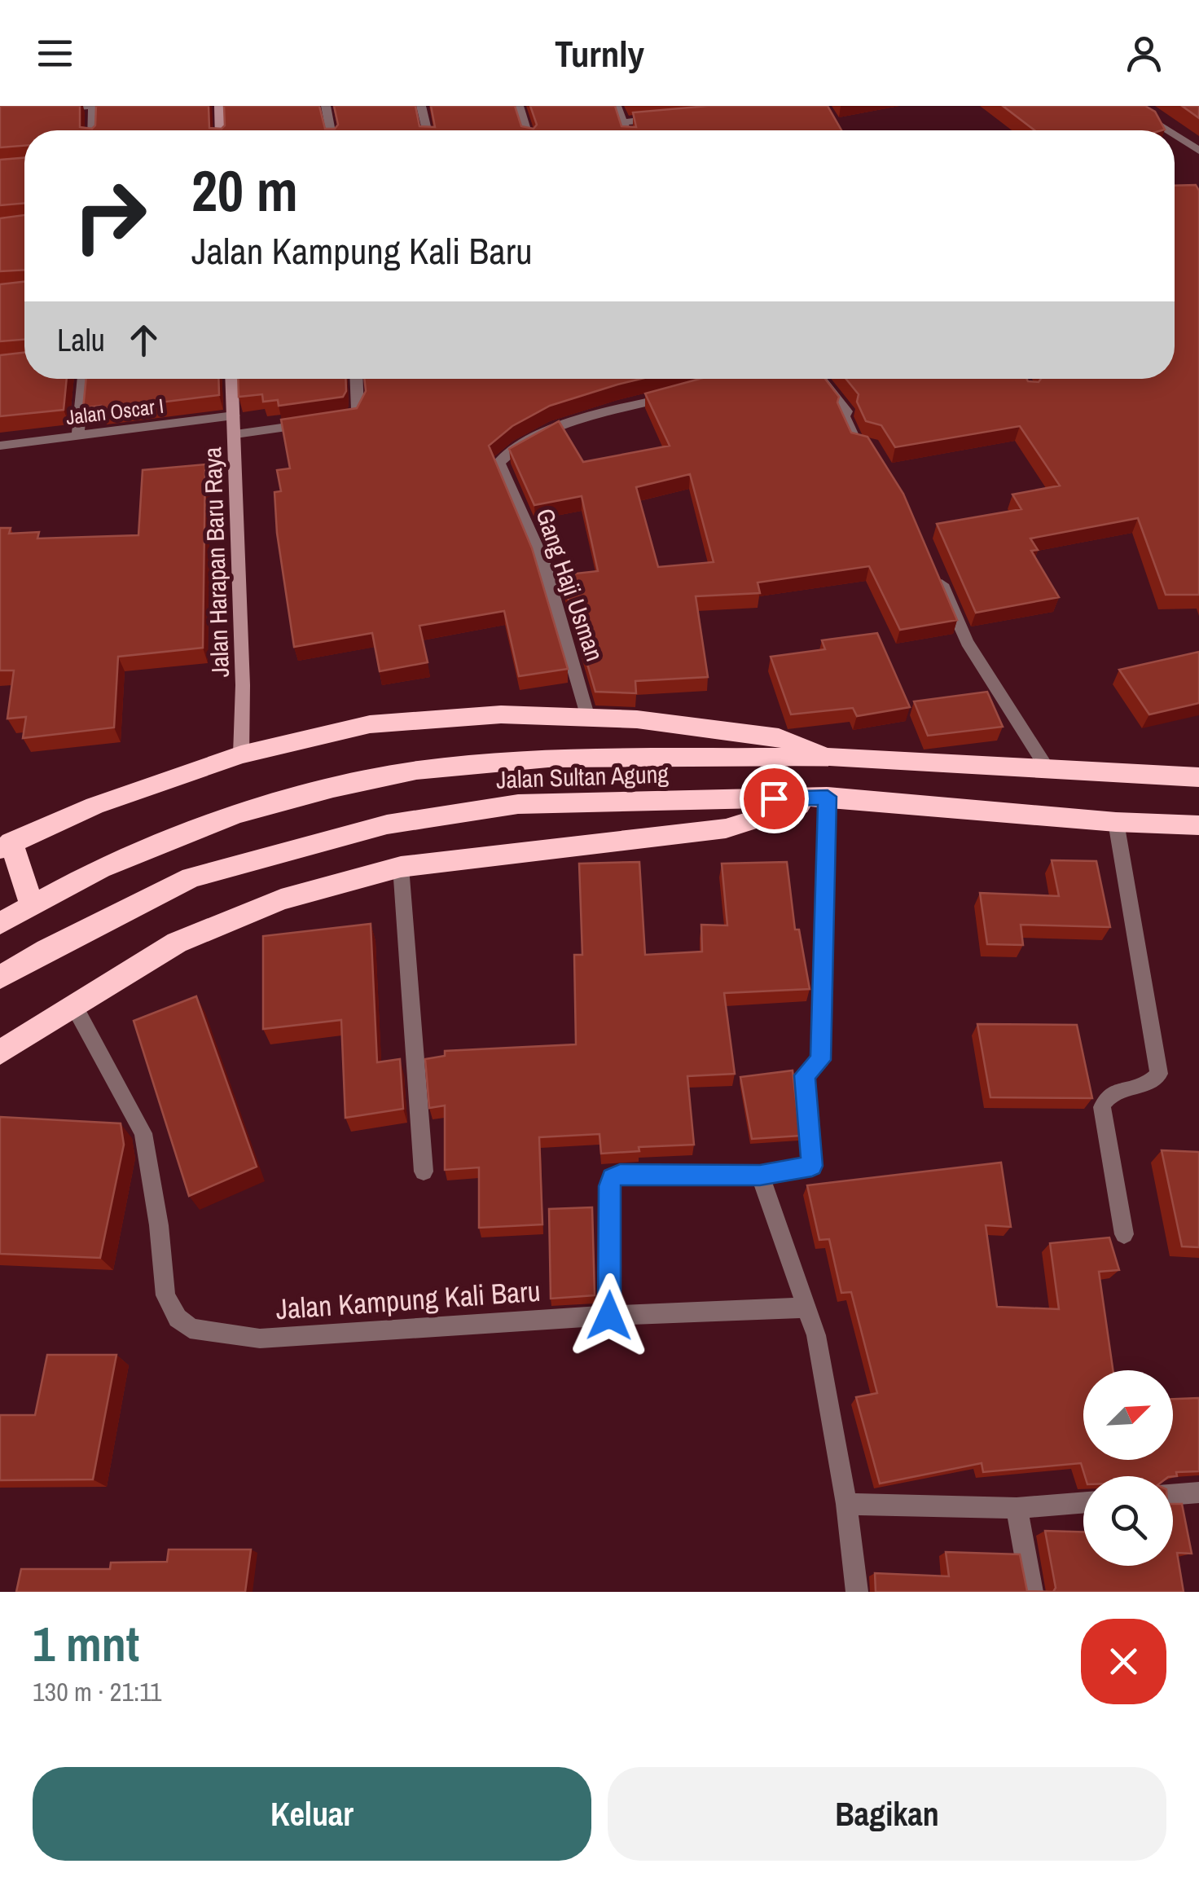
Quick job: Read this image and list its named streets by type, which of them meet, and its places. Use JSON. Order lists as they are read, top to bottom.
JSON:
{
  "streets": {
    "highway": ["Jalan Sultan Agung"],
    "street": [
      "Jalan Oscar I",
      "Jalan Harapan Baru Raya",
      "Gang Haji Usman",
      "Jalan Kampung Kali Baru"
    ]
  },
  "crossings": [
    ["Jalan Oscar I", "Jalan Harapan Baru Raya"]
  ],
  "north": "top right",
  "page": {
    "header": "Turnly",
    "turn": ["20 m", "Jalan Kampung Kali Baru"],
    "then": "Lalu",
    "heading": ["1 mnt", "130 m · 21:11"],
    "buttons": ["Keluar", "Bagikan"]
  }
}
